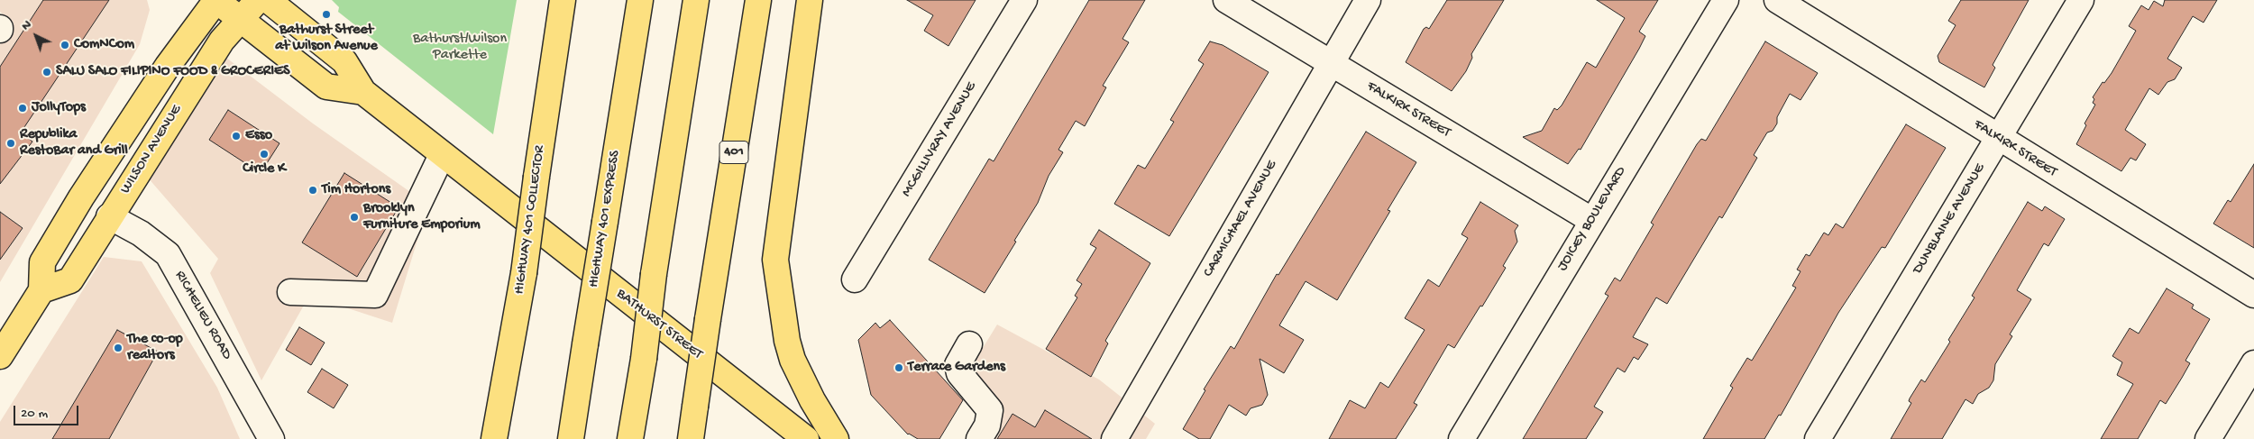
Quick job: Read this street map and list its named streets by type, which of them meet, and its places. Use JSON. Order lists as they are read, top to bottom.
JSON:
{
  "streets": {
    "main road": [
      "WILSON AVENUE",
      "401",
      "HIGHWAY 401 EXPRESS",
      "HIGHWAY 401 COLLECTOR",
      "BATHURST STREET"
    ],
    "street": [
      "FALKIRK STREET",
      "MCGILLIVRAY AVENUE",
      "CARMICHAEL AVENUE",
      "JOICEY BOULEVARD",
      "DUNBLAINE AVENUE",
      "RICHELIEU ROAD"
    ]
  },
  "crossings": [
    ["FALKIRK STREET", "CARMICHAEL AVENUE"],
    ["FALKIRK STREET", "JOICEY BOULEVARD"],
    ["FALKIRK STREET", "DUNBLAINE AVENUE"],
    ["WILSON AVENUE", "RICHELIEU ROAD"]
  ],
  "parks": ["Bathurst/Wilson Parkette"],
  "places": [
    "Bathurst Street at Wilson Avenue",
    "ComNCom",
    "SALU SALO FILIPINO FOOD & GROCERIES",
    "JollyTops",
    "Esso",
    "Republika RestoBar and Grill",
    "Circle K",
    "Tim Hortons",
    "Brooklyn Furniture Emporium",
    "The co-op realtors",
    "Terrace Gardens"
  ],
  "scale_bar": "20 m",
  "north": "top left"
}
